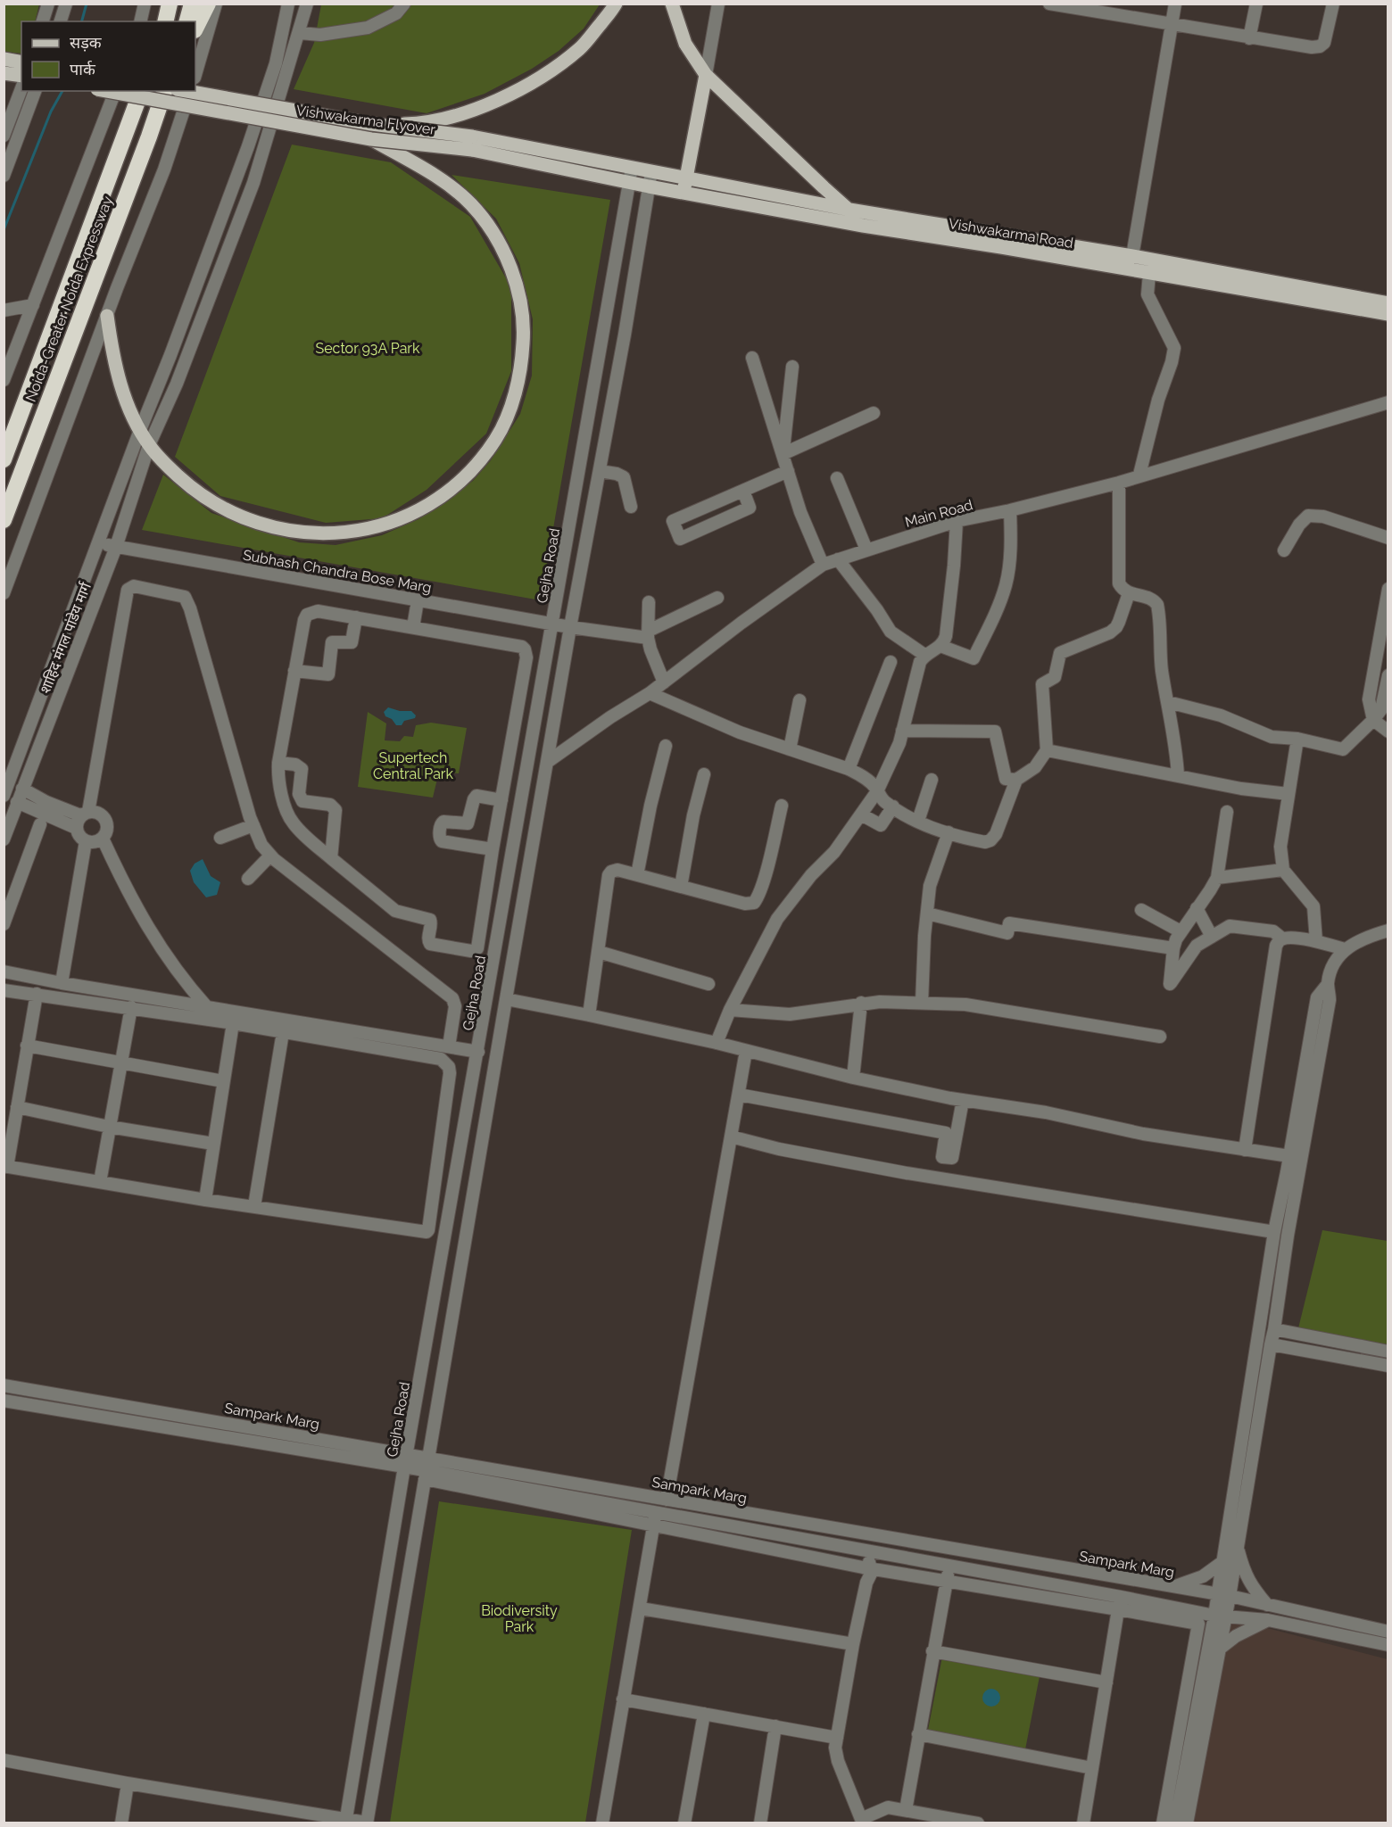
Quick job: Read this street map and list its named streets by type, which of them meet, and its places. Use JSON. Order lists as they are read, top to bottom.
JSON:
{
  "streets": {
    "highway": ["Noida-Greater Noida Expressway"],
    "main road": ["Vishwakarma Flyover", "Vishwakarma Road"],
    "street": [
      "Main Road",
      "Gejha Road",
      "Subhash Chandra Bose Marg",
      "शाहिद मंगल पांडेय मार्ग",
      "Sampark Marg"
    ]
  },
  "crossings": [
    ["Vishwakarma Flyover", "Vishwakarma Road"],
    ["Vishwakarma Flyover", "Gejha Road"],
    ["Vishwakarma Road", "Gejha Road"],
    ["Gejha Road", "Subhash Chandra Bose Marg"],
    ["Gejha Road", "Sampark Marg"],
    ["Subhash Chandra Bose Marg", "शाहिद मंगल पांडेय मार्ग"]
  ],
  "parks": ["Sector 93A Park", "Supertech Central Park", "Biodiversity Park"],
  "legend": ["सड़क", "पार्क"]
}
